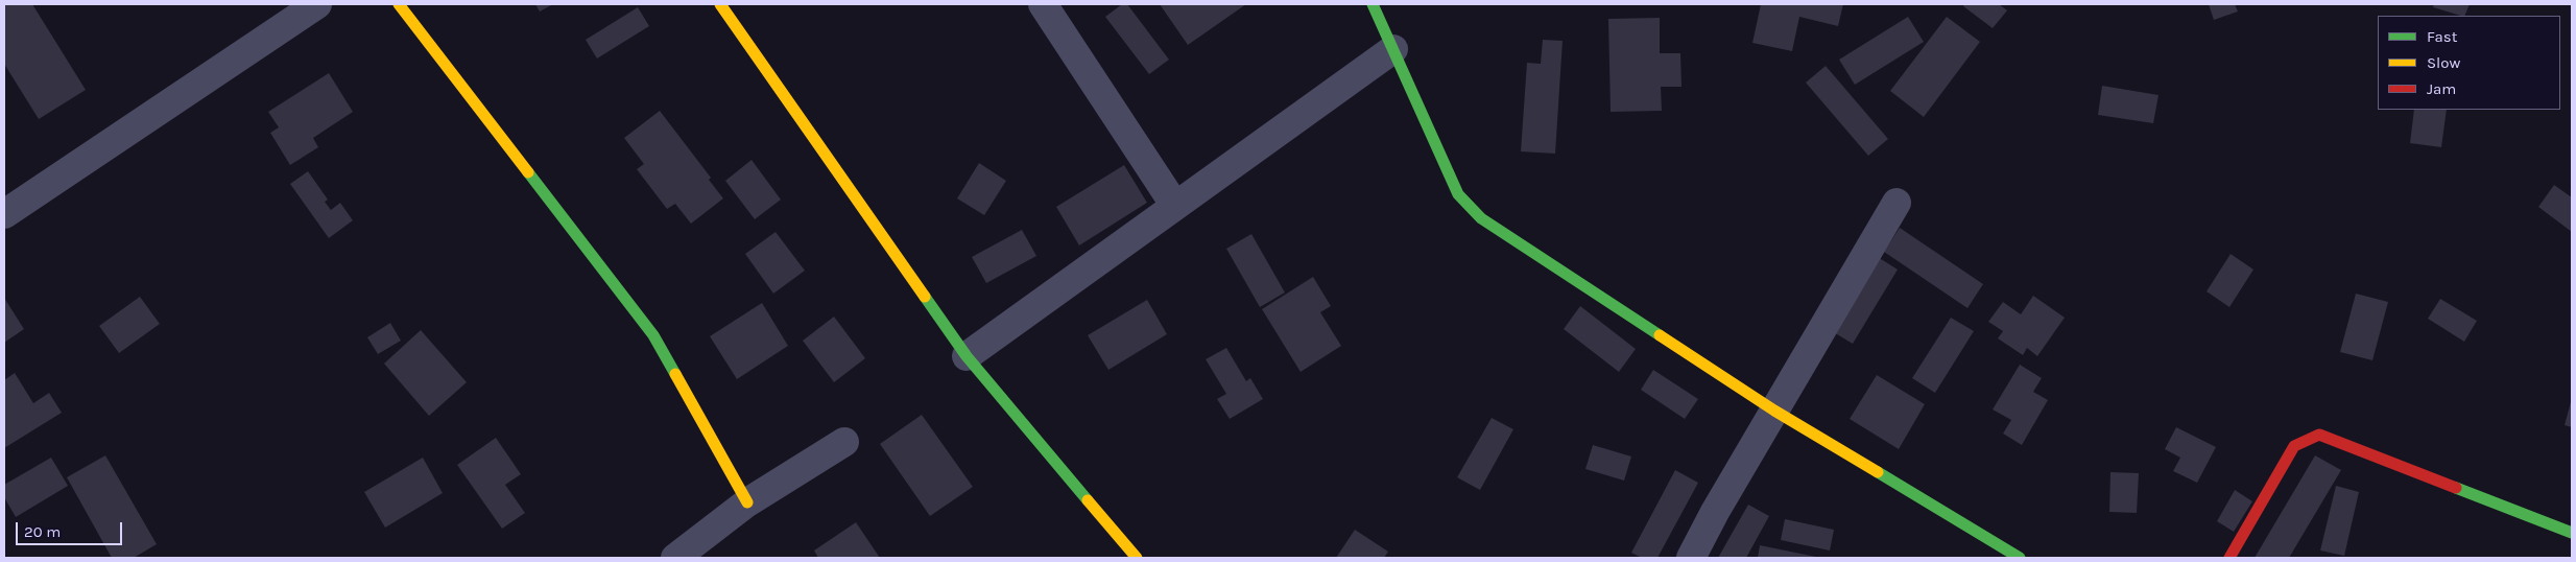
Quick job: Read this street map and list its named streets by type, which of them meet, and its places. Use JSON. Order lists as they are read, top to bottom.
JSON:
{
  "legend": ["Fast", "Slow", "Jam"],
  "scale_bar": "20 m"
}
